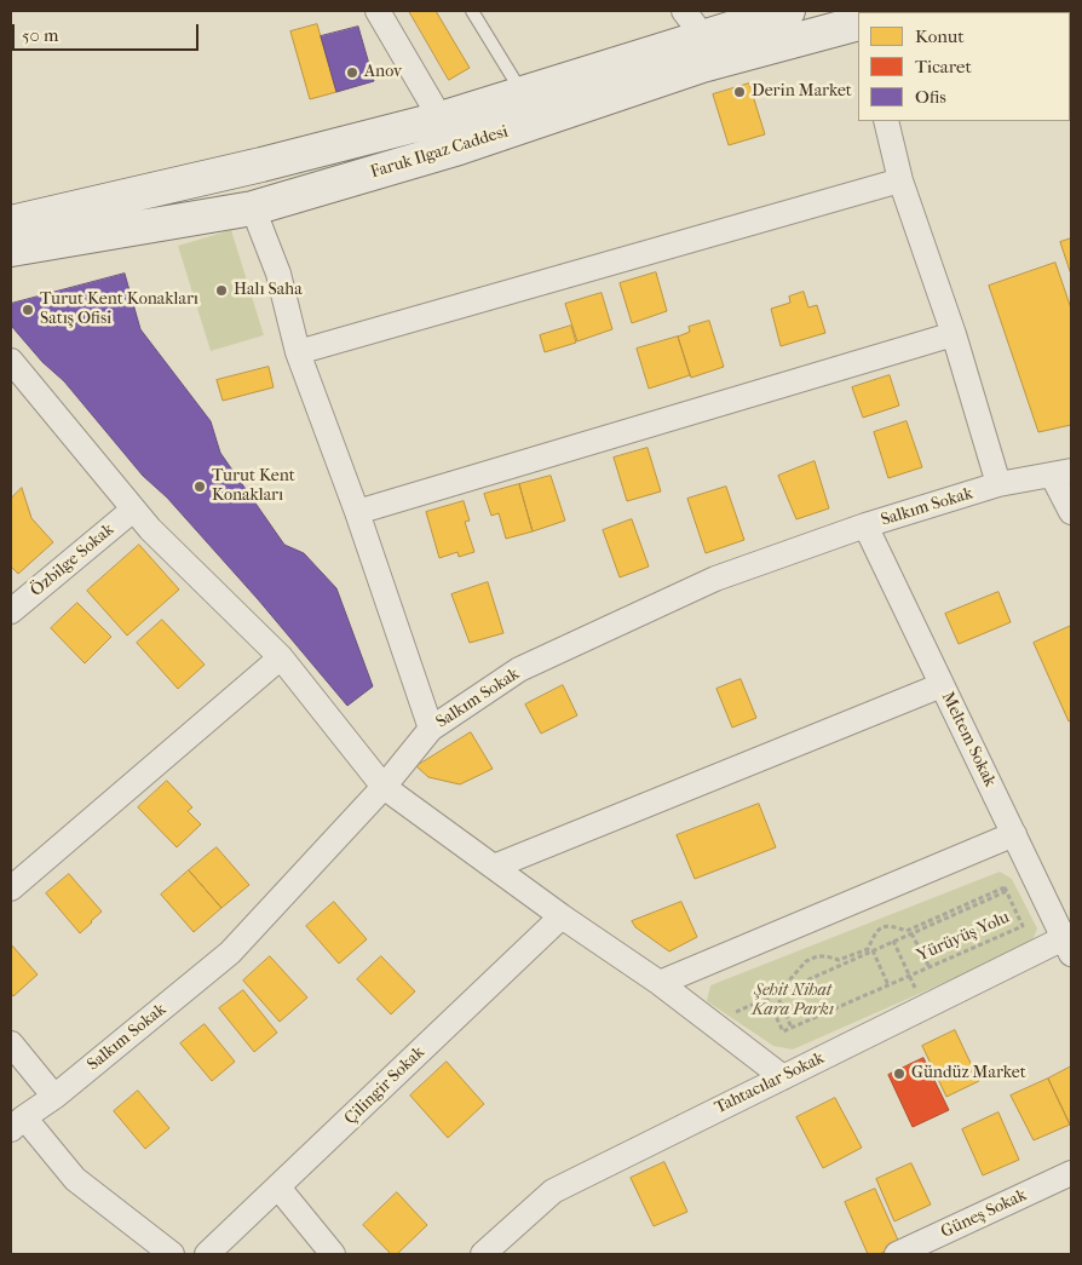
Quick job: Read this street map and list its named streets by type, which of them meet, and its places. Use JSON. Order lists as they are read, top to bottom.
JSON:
{
  "streets": {
    "street": [
      "Faruk Ilgaz Caddesi",
      "Salkım Sokak",
      "Özbilge Sokak",
      "Meltem Sokak",
      "Tahtacılar Sokak",
      "Çilingir Sokak",
      "Güneş Sokak"
    ],
    "path": ["Yürüyüş Yolu"]
  },
  "crossings": [
    ["Salkım Sokak", "Meltem Sokak"],
    ["Meltem Sokak", "Tahtacılar Sokak"]
  ],
  "parks": ["Şehit Nihat Kara Parkı"],
  "places": [
    "Anov",
    "Derin Market",
    "Halı Saha",
    "Turut Kent Konakları Satış Ofisi",
    "Turut Kent Konakları",
    "Gündüz Market"
  ],
  "legend": ["Konut", "Ticaret", "Ofis"],
  "scale_bar": "50 m"
}
